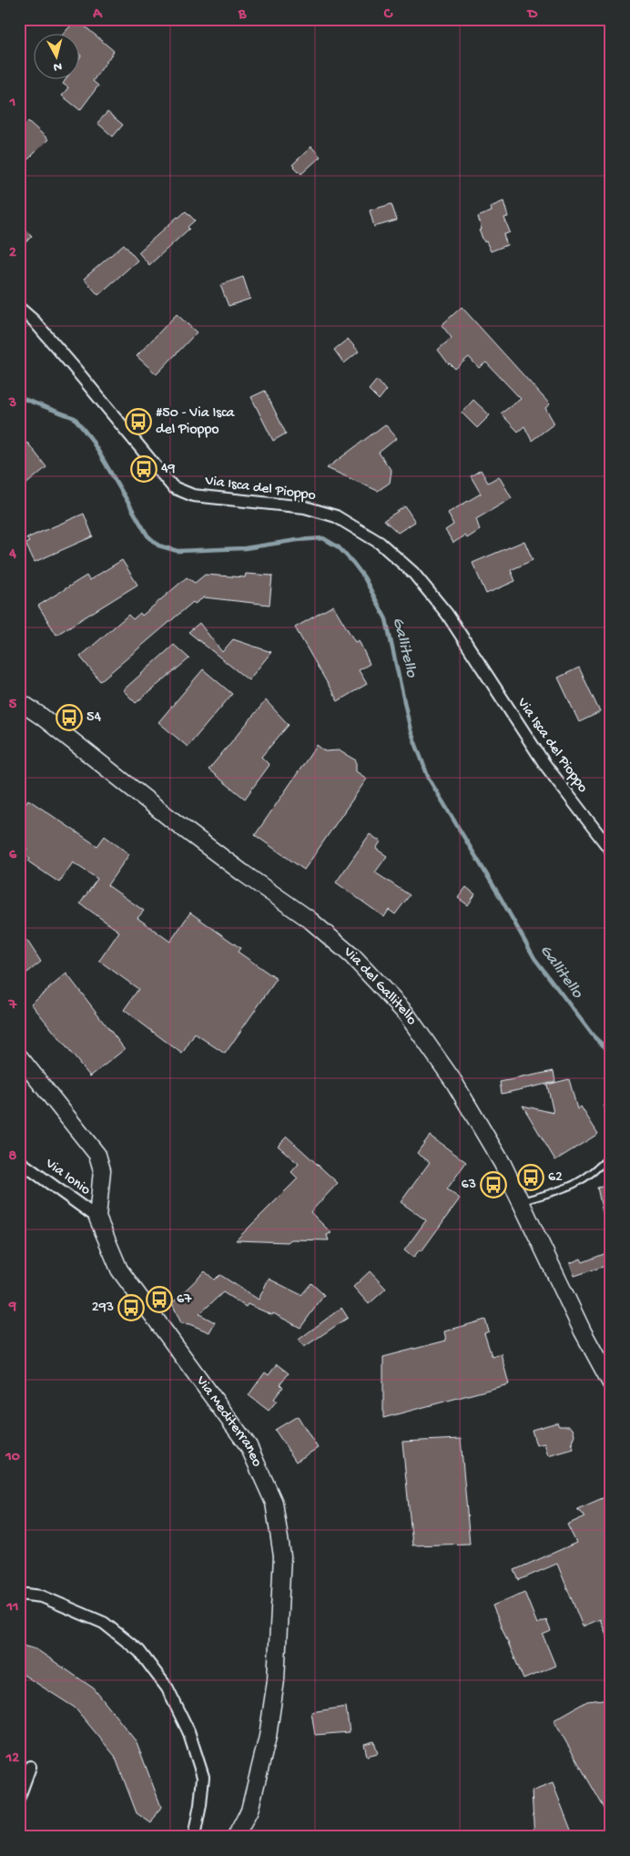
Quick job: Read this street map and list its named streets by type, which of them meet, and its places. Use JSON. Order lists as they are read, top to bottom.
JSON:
{
  "streets": {
    "street": [
      "Via Isca del Pioppo",
      "Via del Gallitello",
      "Via Ionio",
      "Via Mediterraneo"
    ]
  },
  "crossings": [
    ["Via Ionio", "Via Mediterraneo"]
  ],
  "water": ["Gallitello"],
  "places": {
    "bus stop": [
      "#50 - Via Isca del Pioppo",
      "49",
      "54",
      "62",
      "63",
      "67",
      "293"
    ]
  },
  "north": "bottom",
  "grid": {
    "columns": [
      "A",
      "B",
      "C",
      "D"
    ],
    "rows": [
      "1",
      "2",
      "3",
      "4",
      "5",
      "6",
      "7",
      "8",
      "9",
      "10",
      "11",
      "12"
    ]
  }
}
